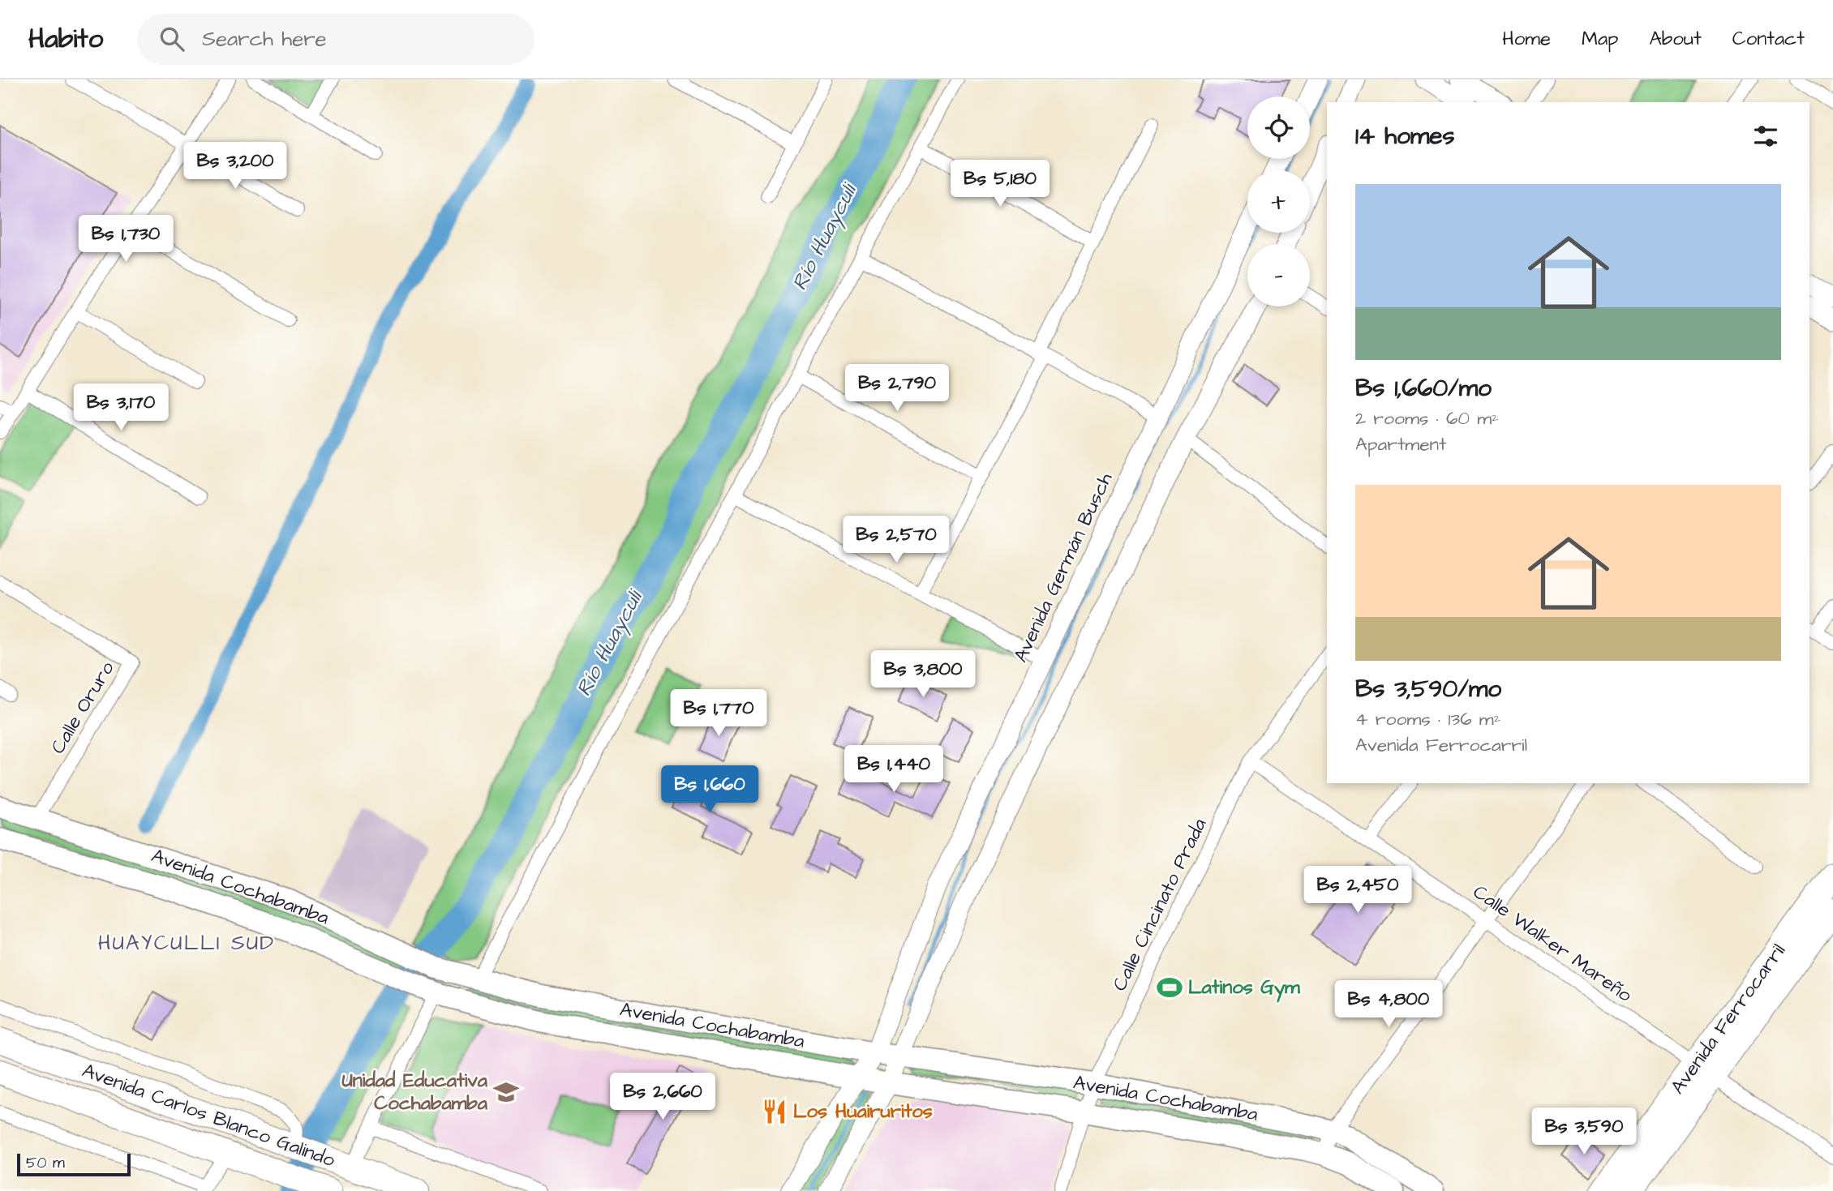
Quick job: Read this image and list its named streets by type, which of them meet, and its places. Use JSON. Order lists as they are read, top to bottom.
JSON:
{
  "streets": {
    "highway": ["Avenida Ferrocarril", "Avenida Carlos Blanco Galindo"],
    "main road": ["Avenida Cochabamba"],
    "street": [
      "Avenida Germán Busch",
      "Calle Oruro",
      "Calle Cincinato Prada",
      "Calle Walker Mareño"
    ]
  },
  "crossings": [
    ["Avenida Germán Busch", "Avenida Cochabamba"],
    ["Calle Oruro", "Avenida Cochabamba"],
    ["Avenida Cochabamba", "Calle Cincinato Prada"],
    ["Calle Cincinato Prada", "Calle Walker Mareño"],
    ["Calle Walker Mareño", "Avenida Ferrocarril"]
  ],
  "districts": ["HUAYCULLI SUD"],
  "water": ["Río Huayculi"],
  "places": {
    "sports": ["Latinos Gym"],
    "school or university": ["Unidad Educativa Cochabamba"],
    "restaurant": ["Los Huairuritos"]
  },
  "scale_bar": "50 m",
  "page": {
    "header": "Habito",
    "search": "Search here",
    "nav": [
      "Home",
      "Map",
      "About",
      "Contact"
    ],
    "map_buttons": ["+", "−"],
    "heading": "14 homes",
    "price": [
      "Bs 3,200",
      "Bs 5,180",
      "Bs 1,730",
      "Bs 2,790",
      "Bs 3,170",
      "Bs 2,570",
      "Bs 3,800",
      "Bs 1,770",
      "Bs 1,440",
      "Bs 1,660",
      "Bs 2,450",
      "Bs 4,800",
      "Bs 2,660",
      "Bs 3,590"
    ],
    "list": [
      {
        "name": "Bs 1,660/mo",
        "note": "2 rooms · 60 m² · Apartment"
      },
      {
        "name": "Bs 3,590/mo",
        "note": "4 rooms · 136 m² · Avenida Ferrocarril"
      }
    ],
    "scale": "50 m"
  }
}
